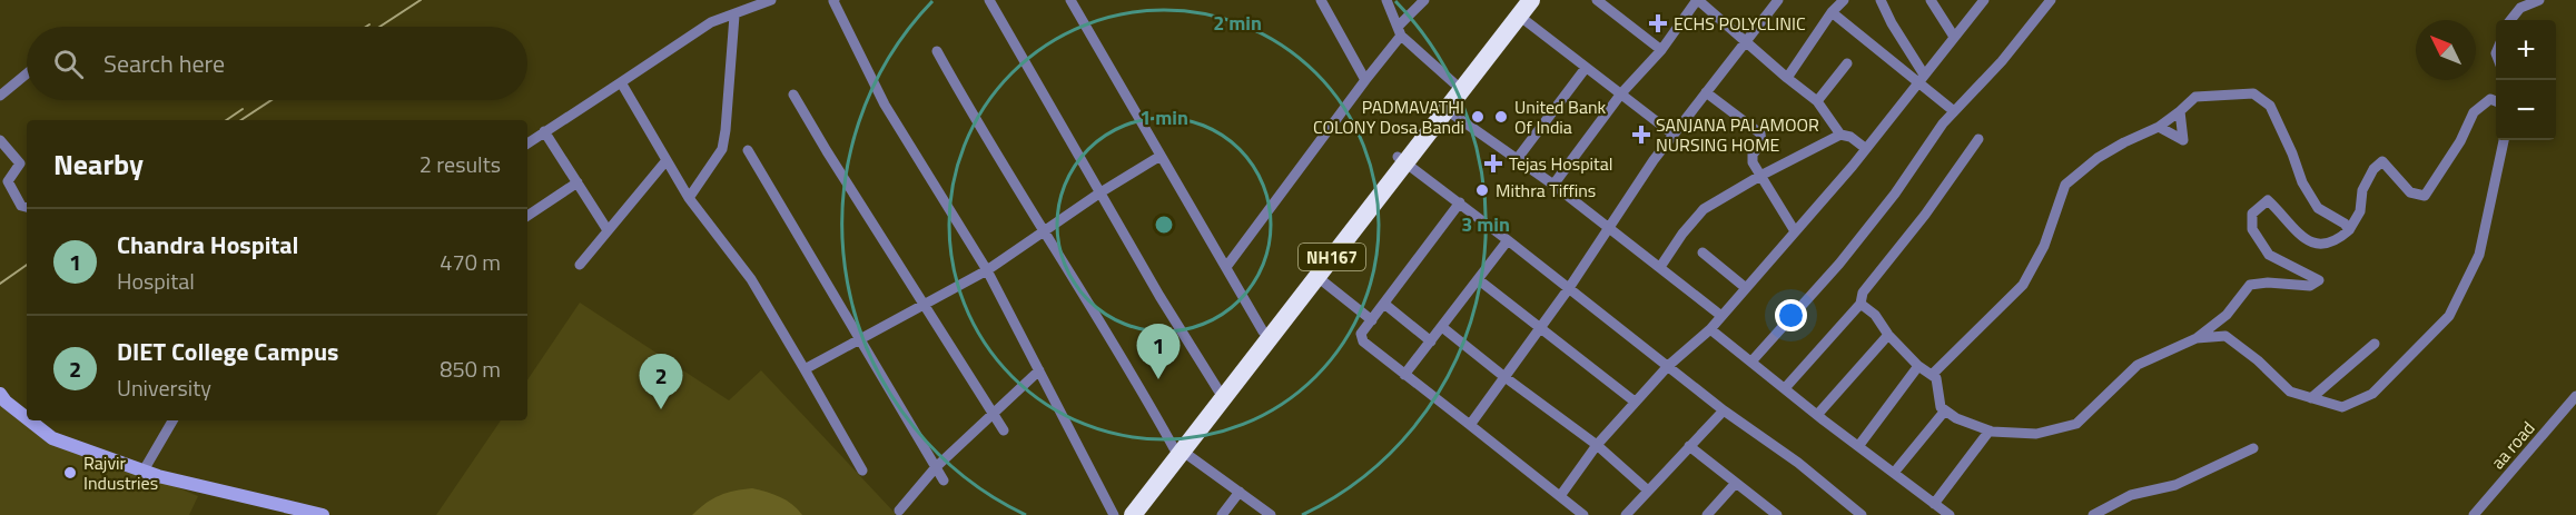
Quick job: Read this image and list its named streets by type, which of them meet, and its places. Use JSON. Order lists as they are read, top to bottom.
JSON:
{
  "streets": {
    "highway": ["NH167"],
    "street": ["aa road"]
  },
  "places": {
    "health": ["ECHS POLYCLINIC", "SANJANA PALAMOOR NURSING HOME", "Tejas Hospital"],
    "other": [
      "PADMAVATHI COLONY Dosa Bandi",
      "United Bank Of India",
      "Mithra Tiffins",
      "Rajvir Industries"
    ]
  },
  "north": "top left",
  "page": {
    "map_buttons": ["+", "−"],
    "search": "Search here",
    "heading": ["Nearby", "2 results"],
    "list": [
      {
        "mark": "1",
        "name": "Chandra Hospital",
        "note": "Hospital",
        "value": "470 m"
      },
      {
        "mark": "2",
        "name": "DIET College Campus",
        "note": "University",
        "value": "850 m"
      }
    ],
    "pins": ["1", "2"]
  },
  "rings": ["2 min", "1 min", "3 min"]
}
